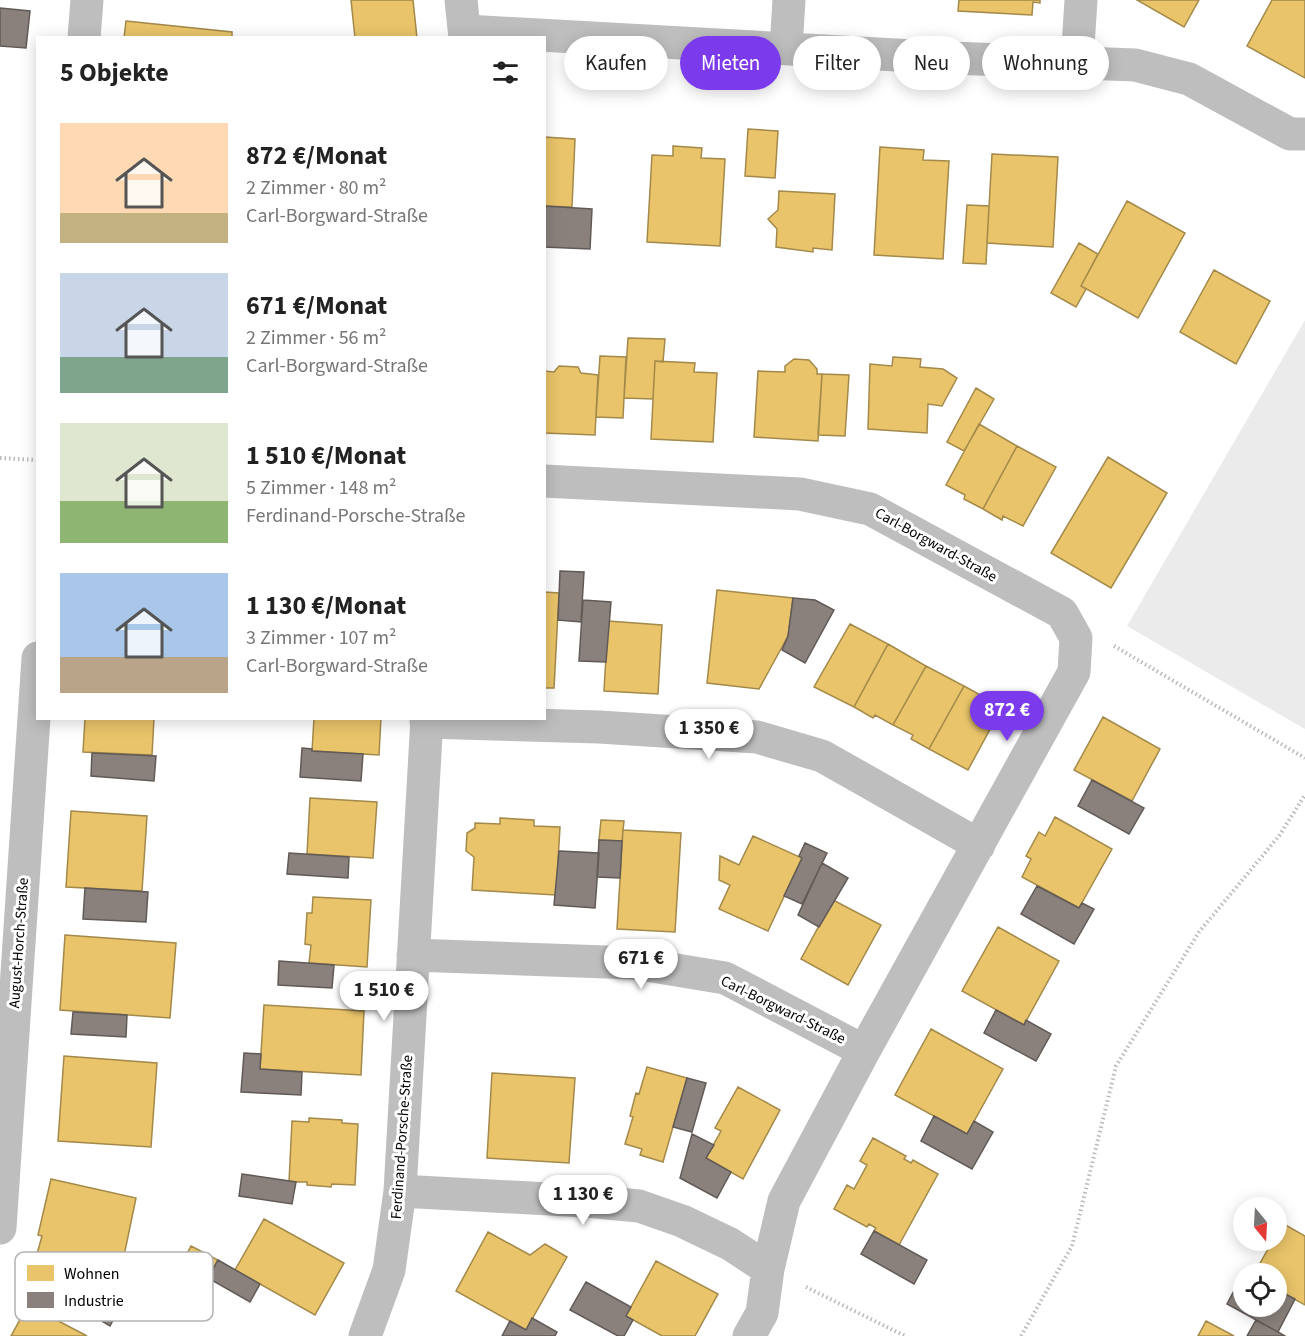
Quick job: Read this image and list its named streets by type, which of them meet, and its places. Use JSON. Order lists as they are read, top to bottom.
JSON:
{
  "streets": {
    "street": ["Carl-Borgward-Straße", "August-Horch-Straße", "Ferdinand-Porsche-Straße"]
  },
  "crossings": [
    ["Carl-Borgward-Straße", "Ferdinand-Porsche-Straße"]
  ],
  "legend": ["Wohnen", "Industrie"],
  "north": "bottom",
  "page": {
    "chip": [
      "Kaufen",
      "Mieten",
      "Filter",
      "Neu",
      "Wohnung"
    ],
    "heading": "5 Objekte",
    "list": [
      {
        "name": "872 €/Monat",
        "note": "2 Zimmer · 80 m² · Carl-Borgward-Straße"
      },
      {
        "name": "671 €/Monat",
        "note": "2 Zimmer · 56 m² · Carl-Borgward-Straße"
      },
      {
        "name": "1 510 €/Monat",
        "note": "5 Zimmer · 148 m² · Ferdinand-Porsche-Straße"
      },
      {
        "name": "1 130 €/Monat",
        "note": "3 Zimmer · 107 m² · Carl-Borgward-Straße"
      }
    ],
    "price": [
      "872 €",
      "1 350 €",
      "671 €",
      "1 510 €",
      "1 130 €"
    ]
  }
}
